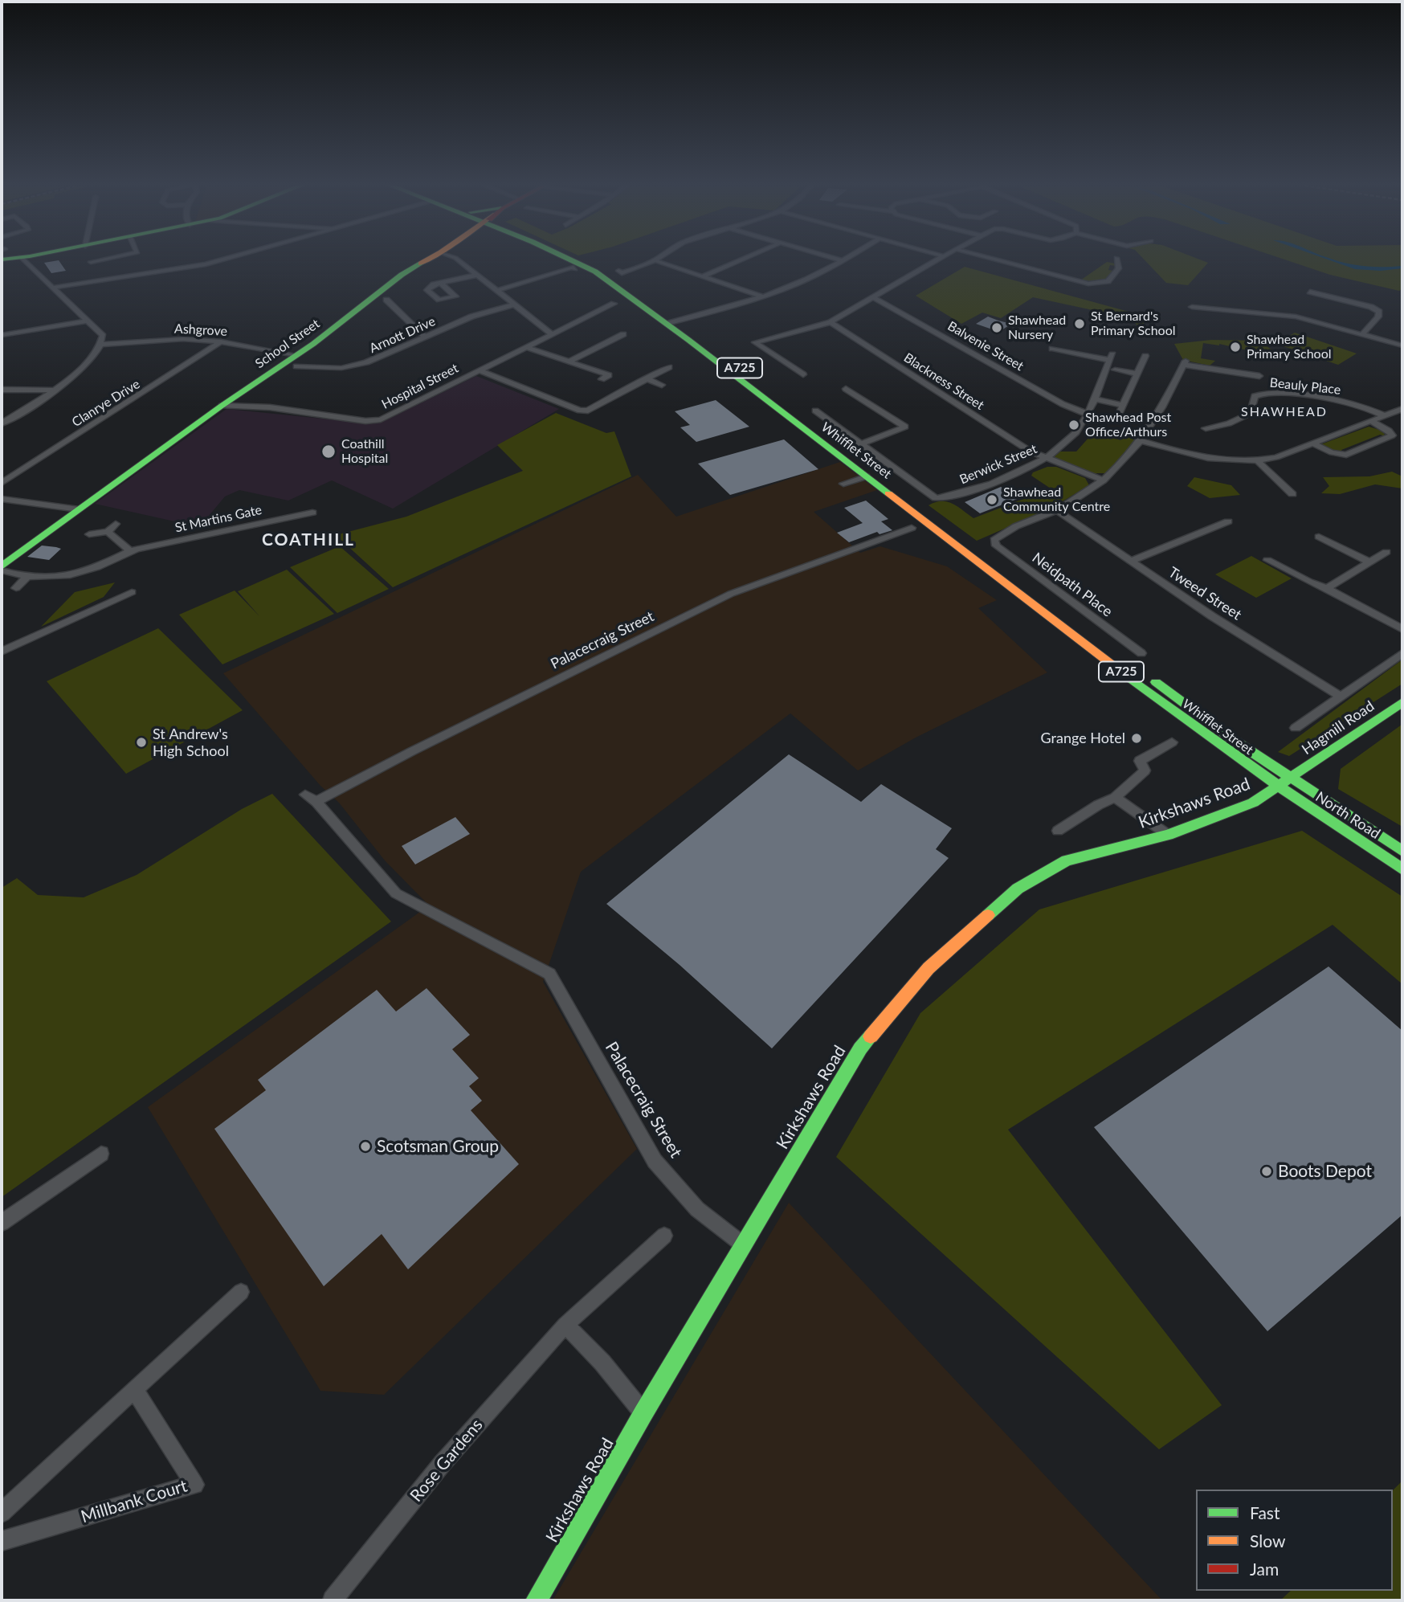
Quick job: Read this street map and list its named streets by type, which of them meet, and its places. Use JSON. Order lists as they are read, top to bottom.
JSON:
{
  "streets": {
    "main road": [
      "School Street",
      "A725",
      "Whifflet Street",
      "Hagmill Road",
      "Kirkshaws Road",
      "North Road"
    ],
    "street": [
      "Ashgrove",
      "Arnott Drive",
      "Balvenie Street",
      "Blackness Street",
      "Hospital Street",
      "Beauly Place",
      "Clanrye Drive",
      "Berwick Street",
      "St Martins Gate",
      "Neidpath Place",
      "Tweed Street",
      "Palacecraig Street",
      "Rose Gardens",
      "Millbank Court"
    ]
  },
  "crossings": [
    ["Ashgrove", "Arnott Drive"],
    ["Ashgrove", "School Street"],
    ["Ashgrove", "Clanrye Drive"],
    ["Arnott Drive", "School Street"],
    ["School Street", "Hospital Street"],
    ["School Street", "St Martins Gate"],
    ["Balvenie Street", "Berwick Street"],
    ["Blackness Street", "Berwick Street"],
    ["Whifflet Street", "Hagmill Road"],
    ["Whifflet Street", "Kirkshaws Road"],
    ["Whifflet Street", "North Road"],
    ["Neidpath Place", "Tweed Street"],
    ["Palacecraig Street", "Kirkshaws Road"],
    ["Hagmill Road", "Kirkshaws Road"],
    ["Hagmill Road", "North Road"],
    ["Kirkshaws Road", "North Road"]
  ],
  "districts": ["SHAWHEAD", "COATHILL"],
  "places": [
    "St Bernard's Primary School",
    "Shawhead Nursery",
    "Shawhead Primary School",
    "Shawhead Post Office/Arthurs",
    "Coathill Hospital",
    "Shawhead Community Centre",
    "Grange Hotel",
    "St Andrew's High School",
    "Scotsman Group",
    "Boots Depot"
  ],
  "legend": ["Fast", "Slow", "Jam"]
}
